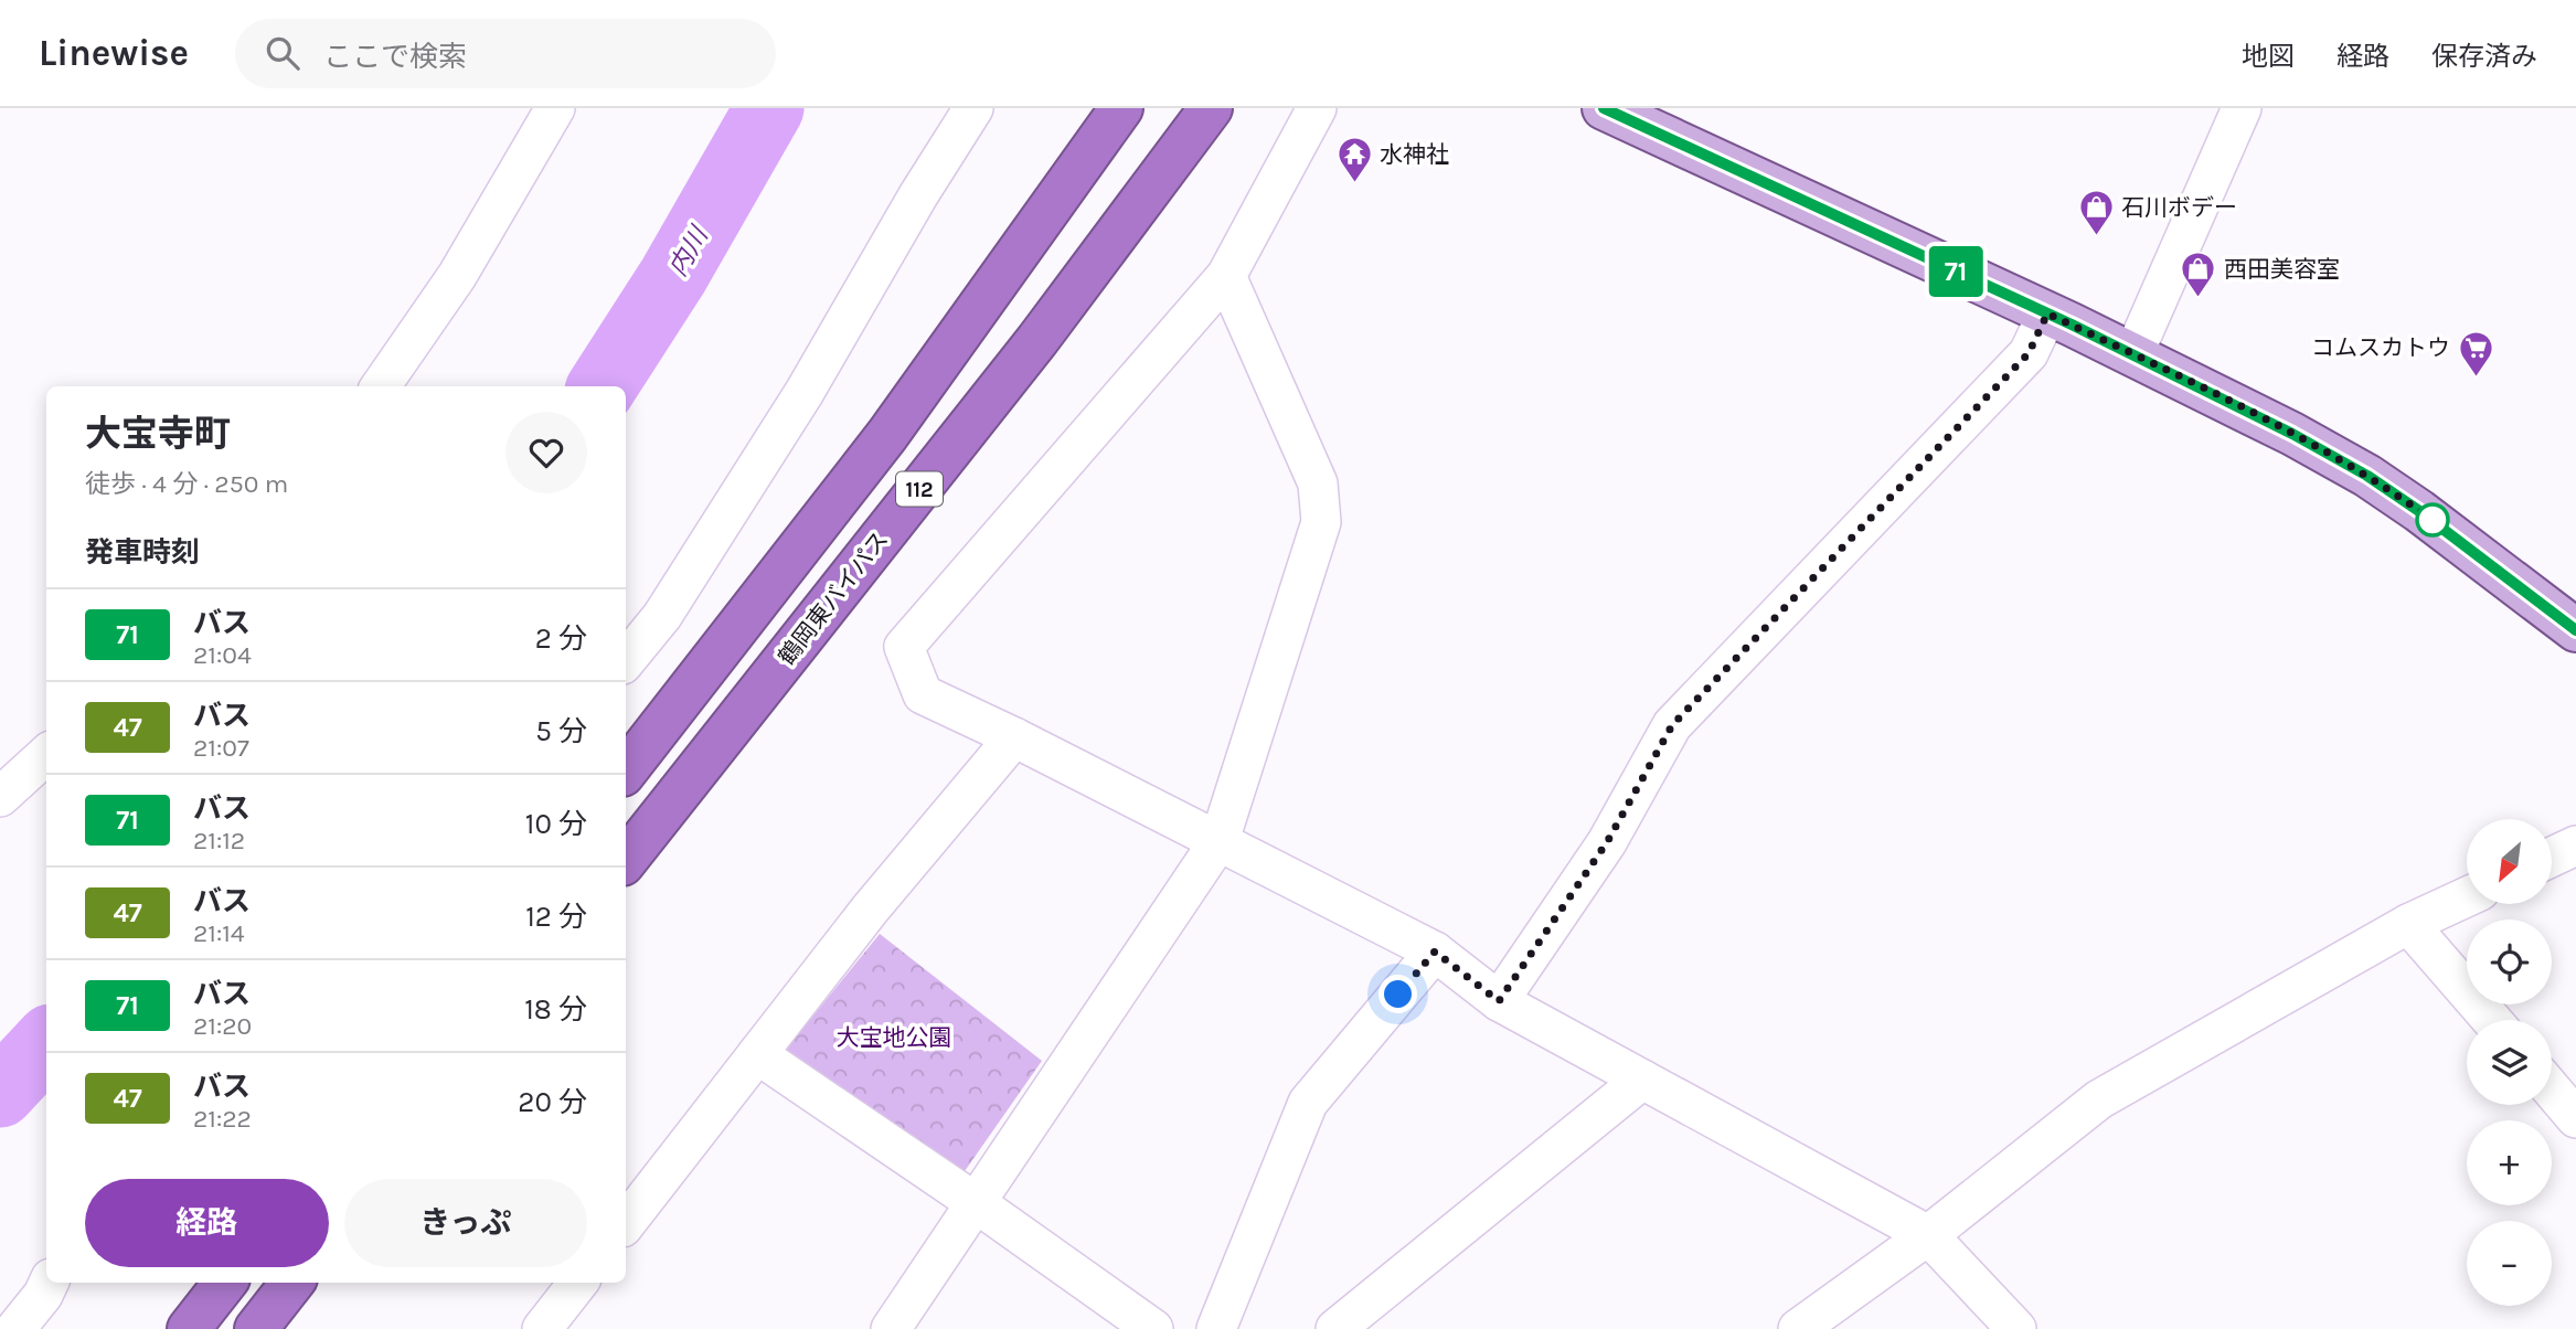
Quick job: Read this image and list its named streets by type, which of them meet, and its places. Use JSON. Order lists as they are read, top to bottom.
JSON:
{
  "streets": {
    "highway": ["112", "鶴岡東バイパス"]
  },
  "water": ["内川"],
  "parks": ["大宝地公園"],
  "places": {
    "temple": ["水神社"],
    "shop": ["石川ボデー", "西田美容室"],
    "supermarket": ["コムスカトウ"]
  },
  "lines": ["bus line 71"],
  "north": "bottom left",
  "page": {
    "header": "Linewise",
    "search": "ここで検索",
    "nav": ["地図", "経路", "保存済み"],
    "on_map": "71",
    "heading": [
      ["大宝寺町", "徒歩 · 4 分 · 250 m"],
      "発車時刻"
    ],
    "list": [
      {
        "mark": "71",
        "name": "バス",
        "note": "21:04",
        "value": "2 分"
      },
      {
        "mark": "47",
        "name": "バス",
        "note": "21:07",
        "value": "5 分"
      },
      {
        "mark": "71",
        "name": "バス",
        "note": "21:12",
        "value": "10 分"
      },
      {
        "mark": "47",
        "name": "バス",
        "note": "21:14",
        "value": "12 分"
      },
      {
        "mark": "71",
        "name": "バス",
        "note": "21:20",
        "value": "18 分"
      },
      {
        "mark": "47",
        "name": "バス",
        "note": "21:22",
        "value": "20 分"
      }
    ],
    "map_buttons": ["+", "−"],
    "buttons": ["経路", "きっぷ"]
  }
}
